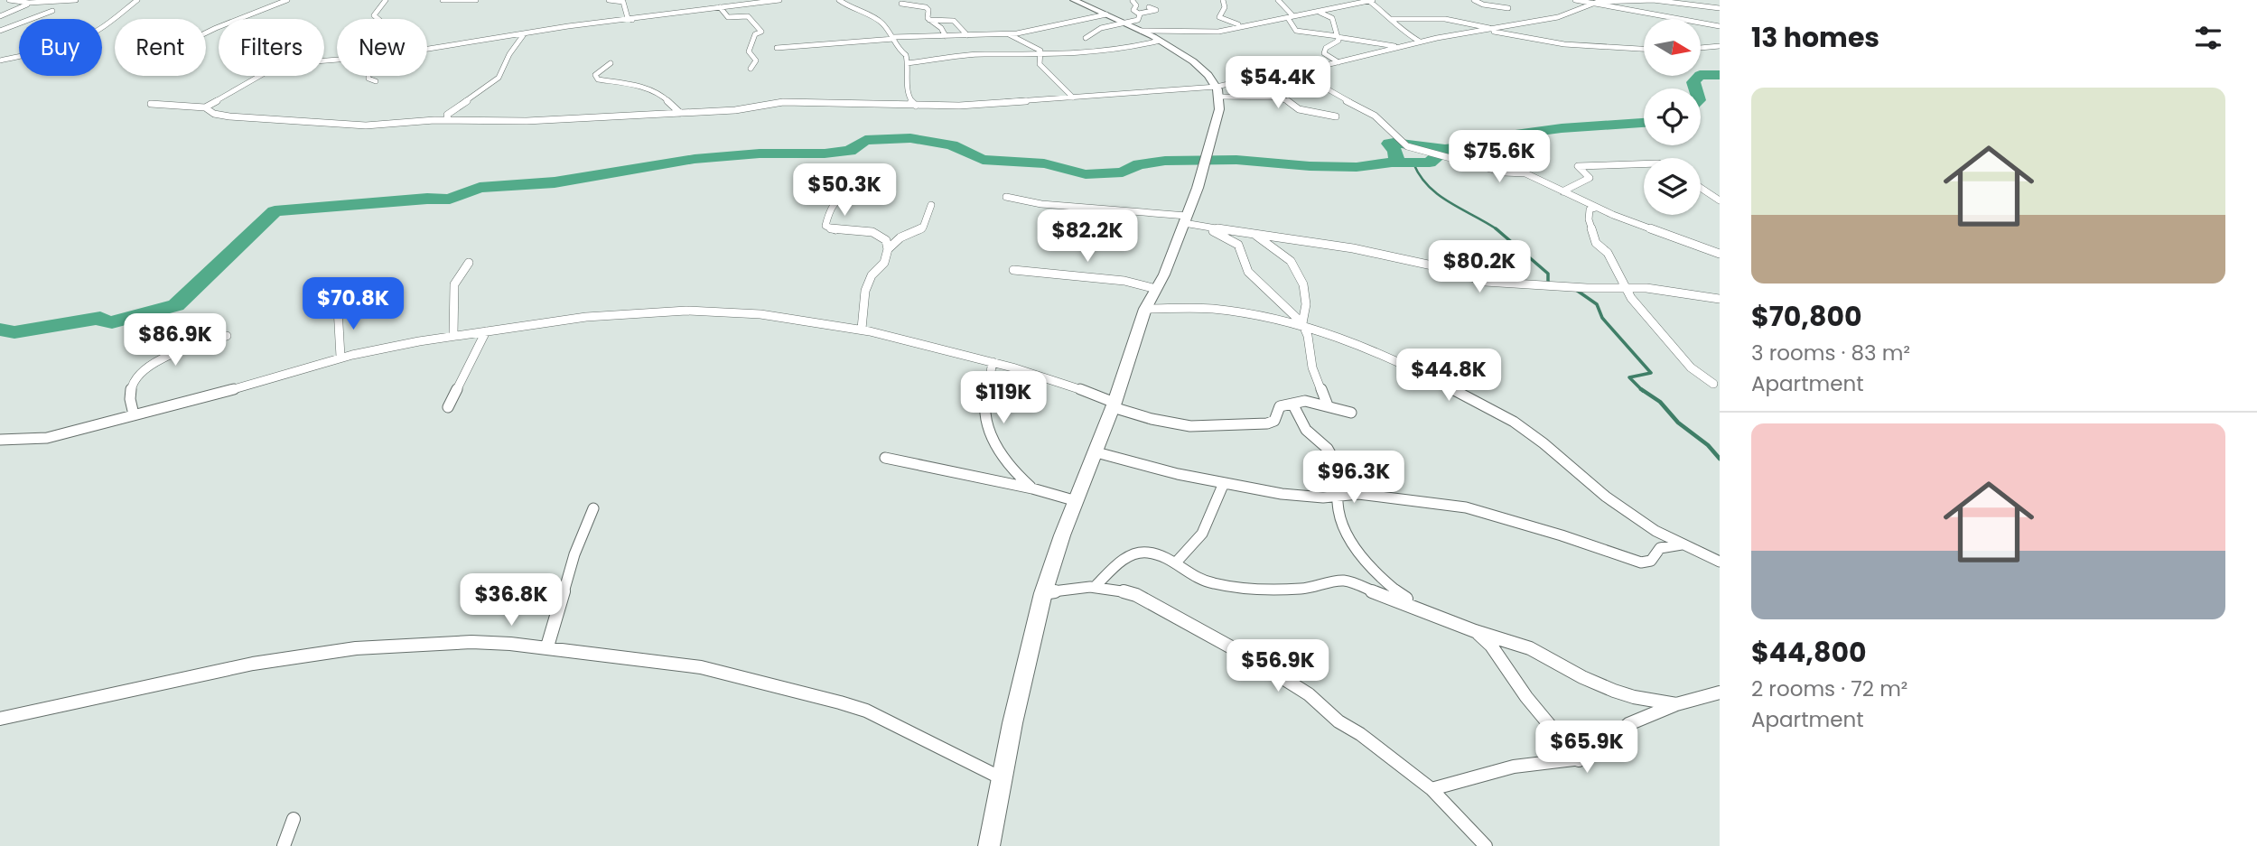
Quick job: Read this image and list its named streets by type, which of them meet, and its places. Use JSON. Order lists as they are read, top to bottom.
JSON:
{
  "north": "right",
  "page": {
    "heading": "13 homes",
    "chip": [
      "Buy",
      "Rent",
      "Filters",
      "New"
    ],
    "price": [
      "$54.4K",
      "$75.6K",
      "$50.3K",
      "$82.2K",
      "$80.2K",
      "$70.8K",
      "$86.9K",
      "$44.8K",
      "$119K",
      "$96.3K",
      "$36.8K",
      "$56.9K",
      "$65.9K"
    ],
    "list": [
      {
        "name": "$70,800",
        "note": "3 rooms · 83 m² · Apartment"
      },
      {
        "name": "$44,800",
        "note": "2 rooms · 72 m² · Apartment"
      }
    ]
  }
}
